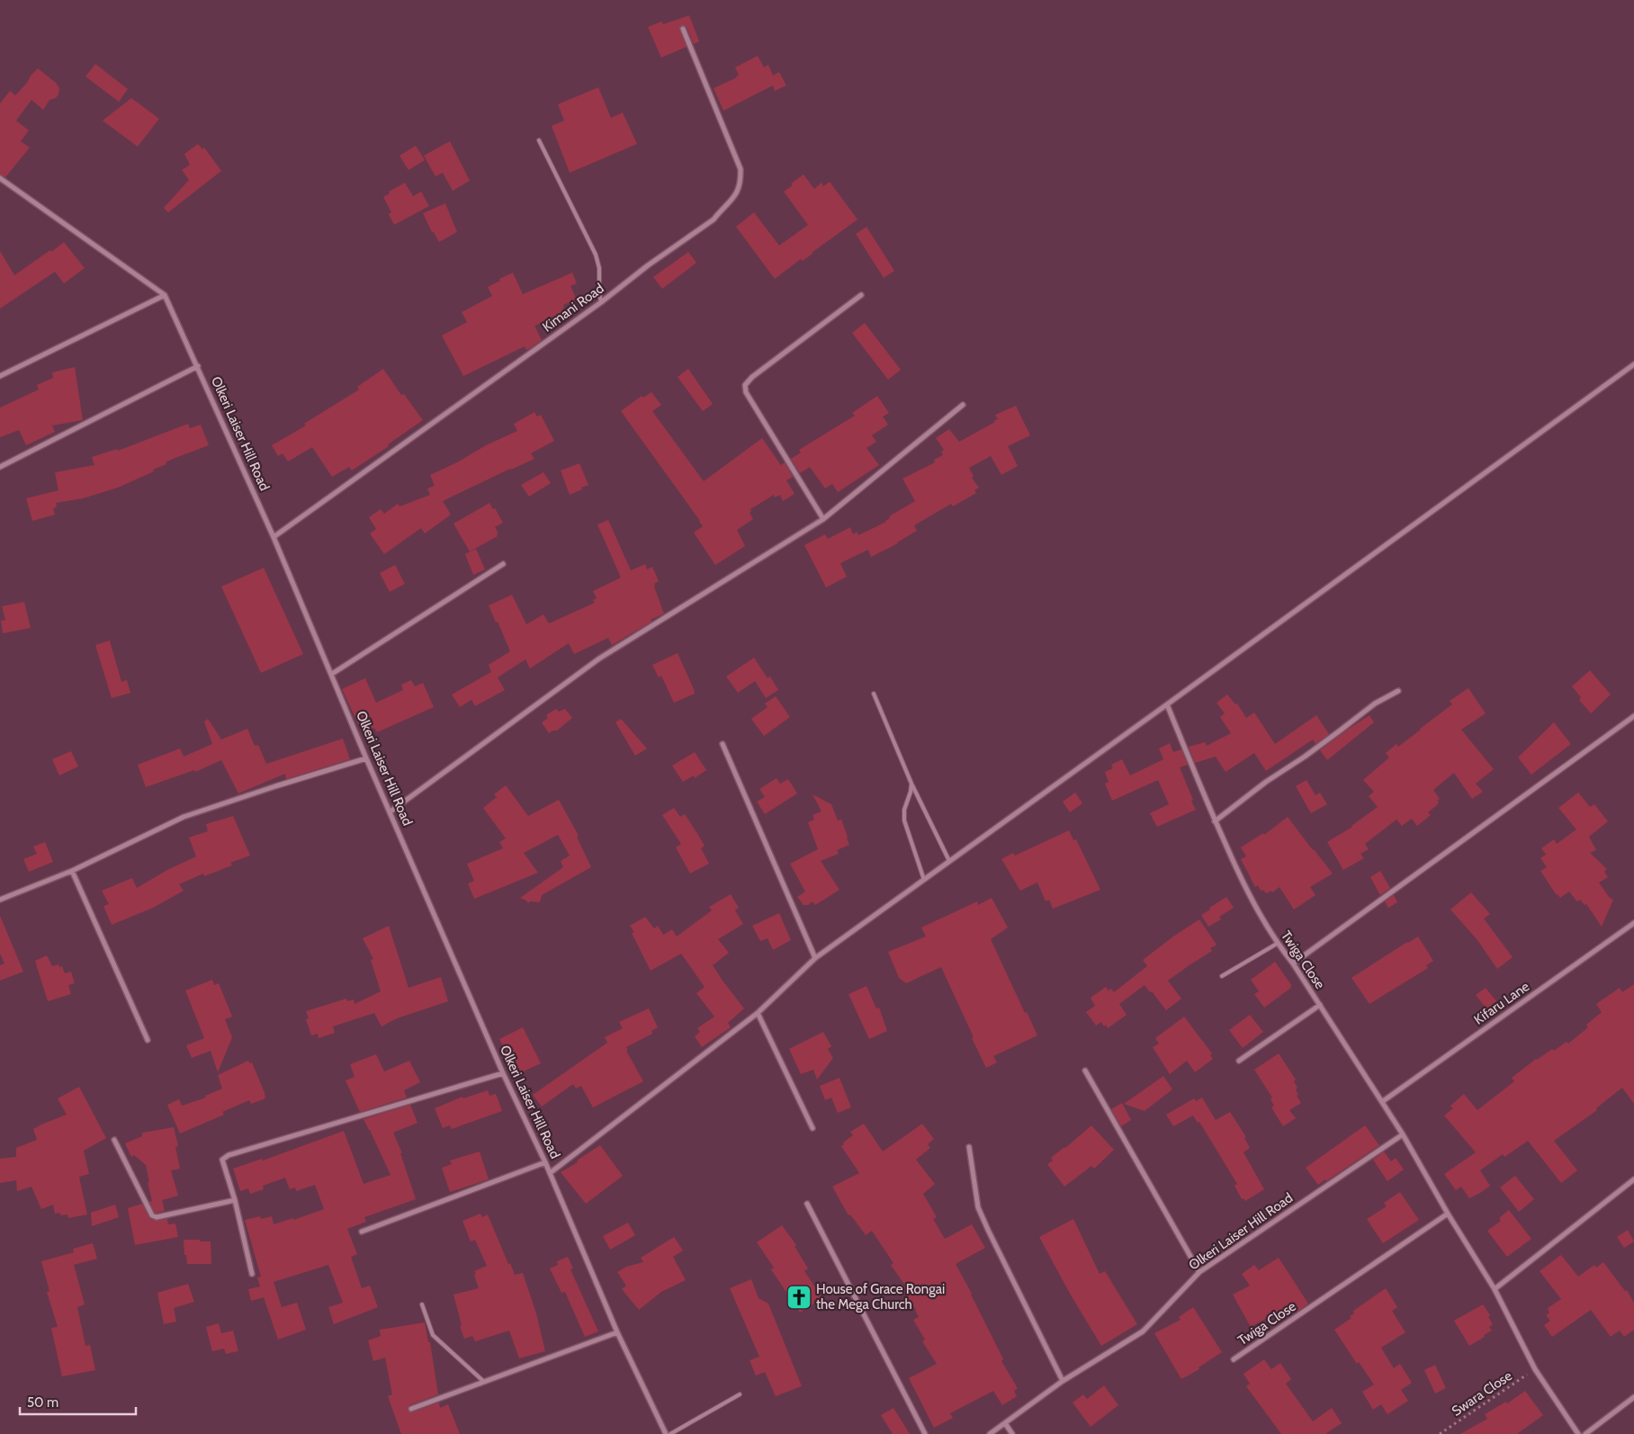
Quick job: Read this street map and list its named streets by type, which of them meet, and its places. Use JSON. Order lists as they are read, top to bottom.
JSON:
{
  "streets": {
    "street": [
      "Kimani Road",
      "Olkeri Laiser Hill Road",
      "Twiga Close",
      "Kifaru Lane"
    ],
    "path": ["Swara Close"]
  },
  "crossings": [
    ["Kimani Road", "Olkeri Laiser Hill Road"],
    ["Olkeri Laiser Hill Road", "Twiga Close"],
    ["Twiga Close", "Kifaru Lane"],
    ["Twiga Close", "Swara Close"]
  ],
  "places": {
    "church": ["House of Grace Rongai the Mega Church"]
  },
  "scale_bar": "50 m"
}
